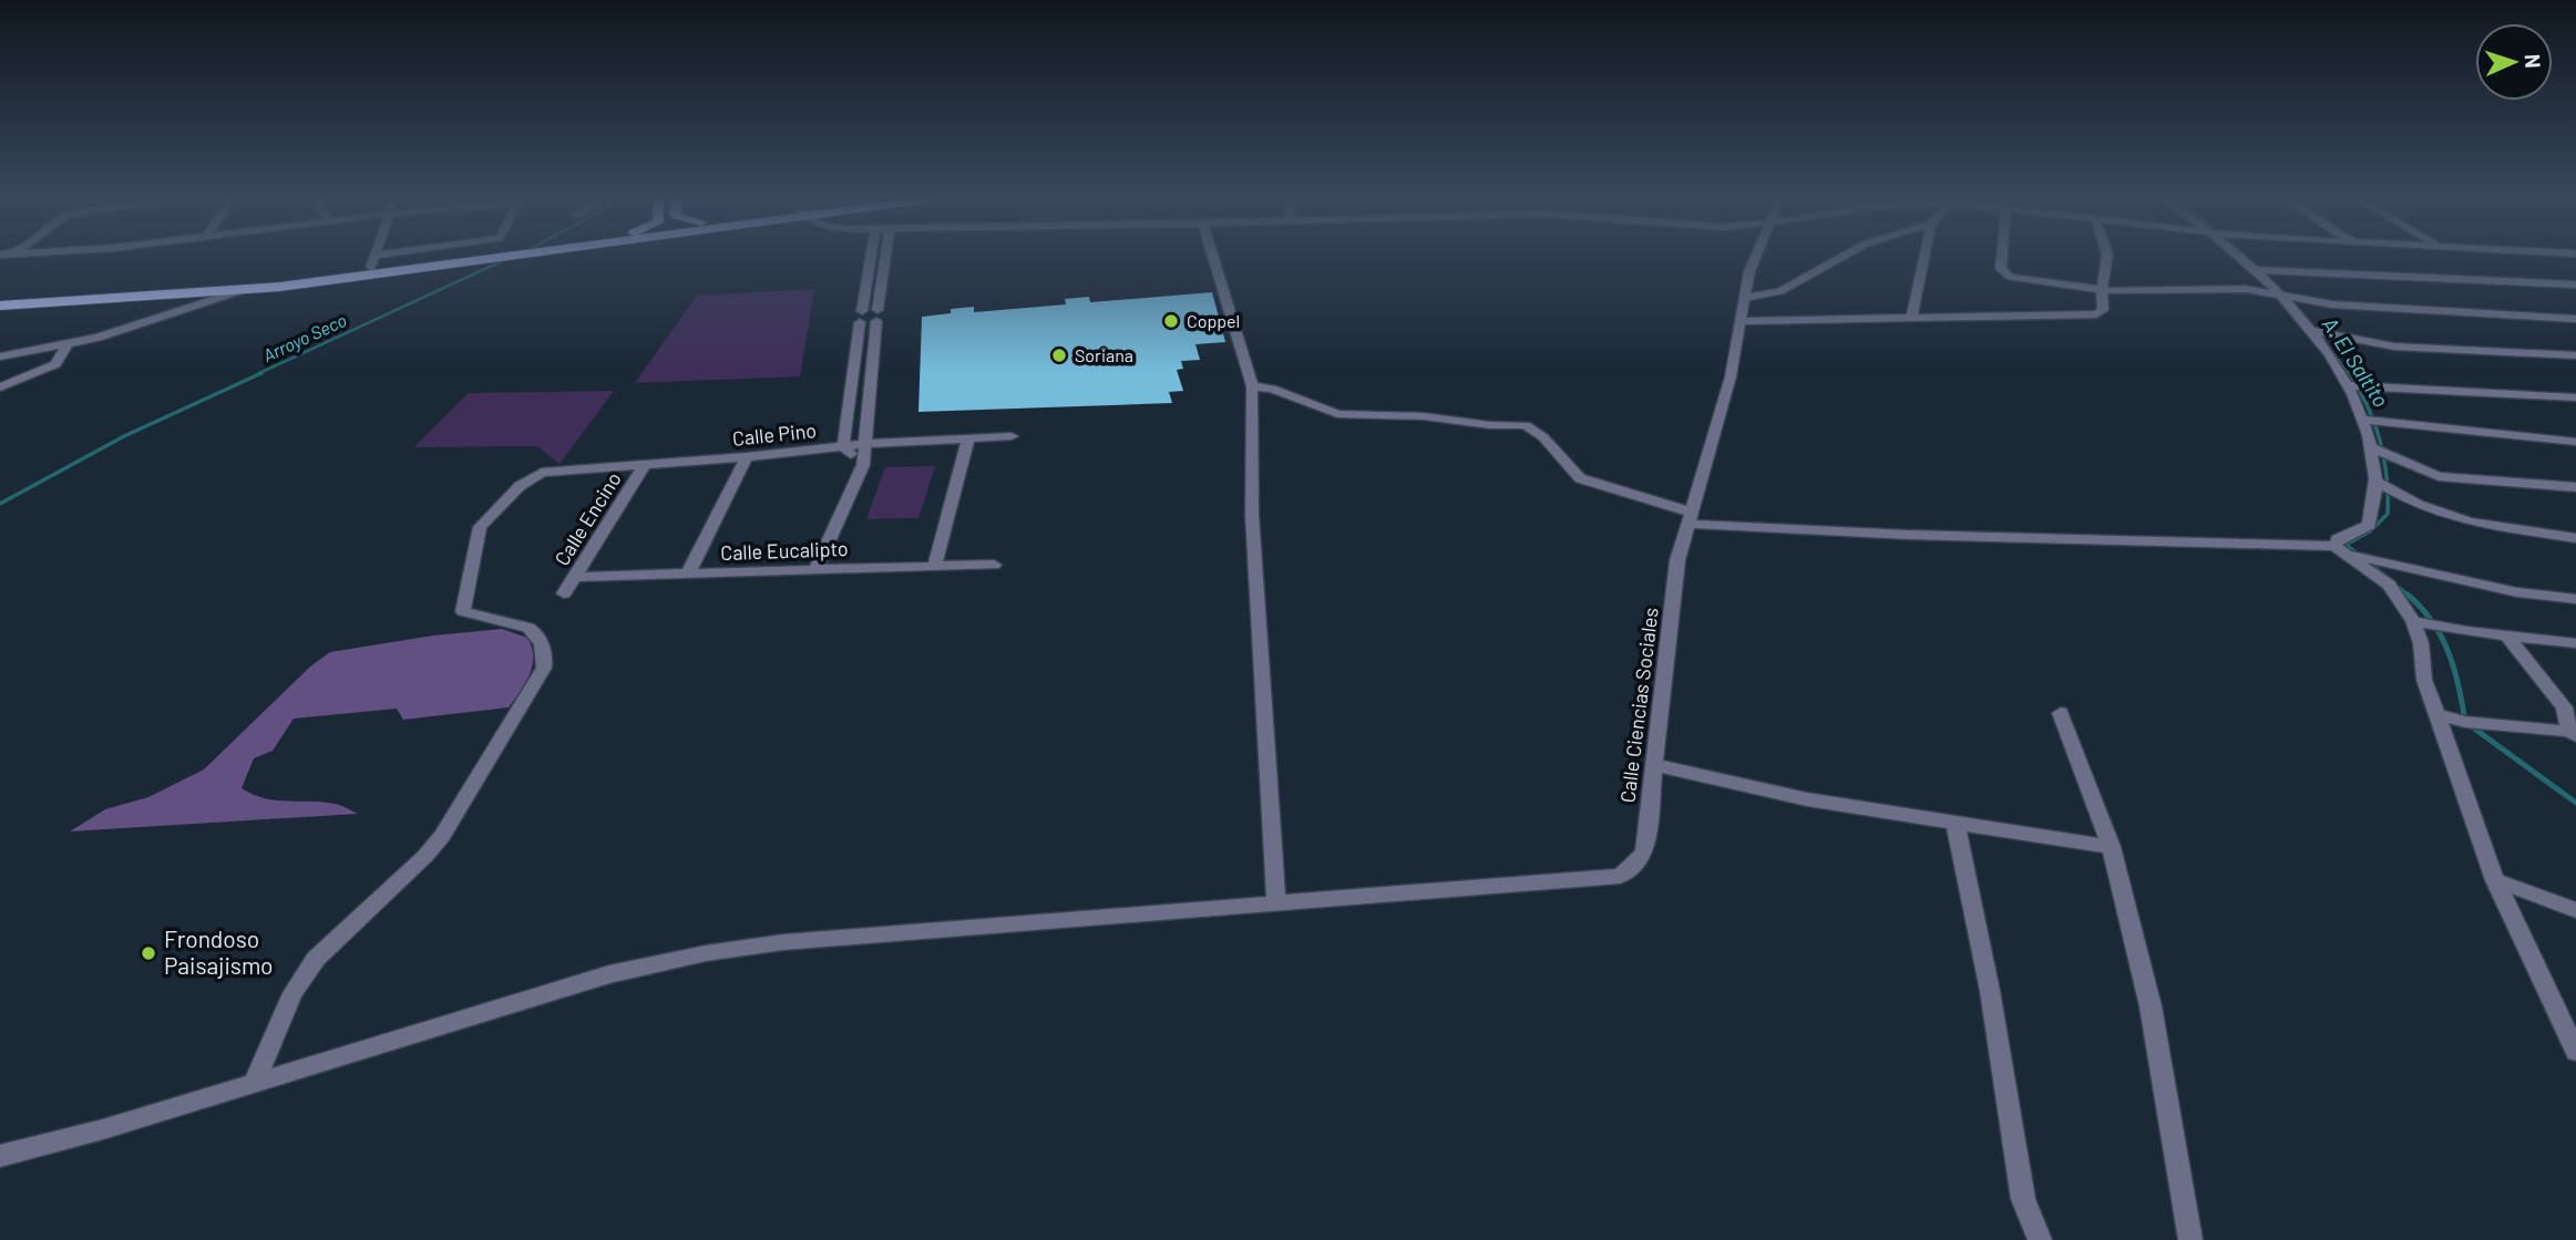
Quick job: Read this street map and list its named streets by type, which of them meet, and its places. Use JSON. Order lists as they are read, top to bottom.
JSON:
{
  "streets": {
    "street": [
      "Calle Pino",
      "Calle Encino",
      "Calle Eucalipto",
      "Calle Ciencias Sociales"
    ]
  },
  "crossings": [
    ["Calle Pino", "Calle Encino"],
    ["Calle Pino", "Calle Ciencias Sociales"],
    ["Calle Encino", "Calle Eucalipto"]
  ],
  "water": ["Arroyo Seco", "A. El Saltito"],
  "places": ["Coppel", "Soriana", "Frondoso Paisajismo"],
  "north": "right"
}
